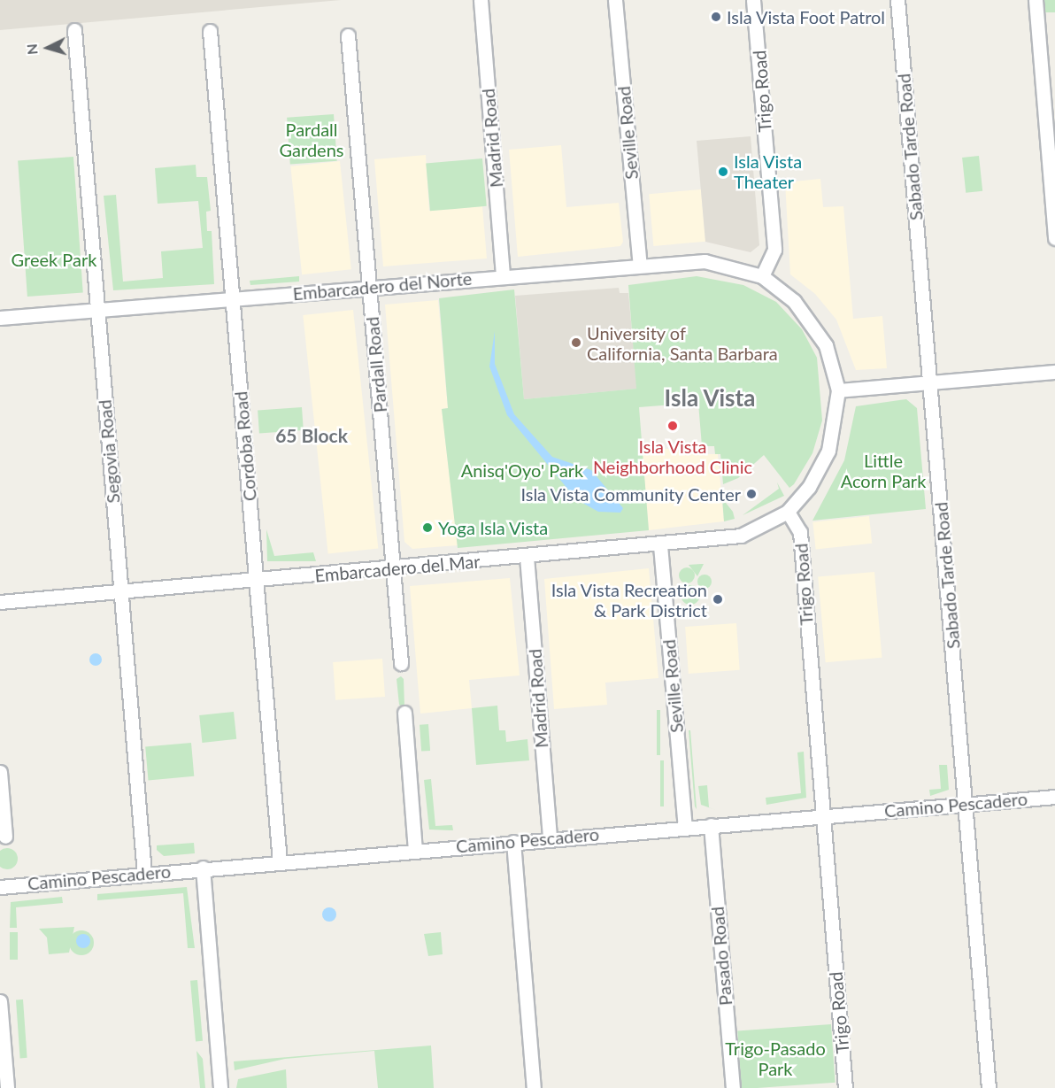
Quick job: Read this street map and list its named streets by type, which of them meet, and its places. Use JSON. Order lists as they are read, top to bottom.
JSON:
{
  "streets": {
    "street": [
      "Trigo Road",
      "Seville Road",
      "Madrid Road",
      "Sabado Tarde Road",
      "Embarcadero del Norte",
      "Pardall Road",
      "Cordoba Road",
      "Segovia Road",
      "Embarcadero del Mar",
      "Camino Pescadero",
      "Pasado Road"
    ]
  },
  "crossings": [
    ["Trigo Road", "Embarcadero del Norte"],
    ["Trigo Road", "Embarcadero del Mar"],
    ["Trigo Road", "Camino Pescadero"],
    ["Seville Road", "Embarcadero del Norte"],
    ["Seville Road", "Embarcadero del Mar"],
    ["Seville Road", "Camino Pescadero"],
    ["Madrid Road", "Embarcadero del Norte"],
    ["Madrid Road", "Embarcadero del Mar"],
    ["Madrid Road", "Camino Pescadero"],
    ["Sabado Tarde Road", "Camino Pescadero"],
    ["Embarcadero del Norte", "Pardall Road"],
    ["Embarcadero del Norte", "Cordoba Road"],
    ["Embarcadero del Norte", "Segovia Road"],
    ["Pardall Road", "Embarcadero del Mar"],
    ["Cordoba Road", "Embarcadero del Mar"],
    ["Cordoba Road", "Camino Pescadero"],
    ["Segovia Road", "Embarcadero del Mar"],
    ["Segovia Road", "Camino Pescadero"],
    ["Camino Pescadero", "Pasado Road"]
  ],
  "districts": ["Isla Vista", "65 Block"],
  "parks": [
    "Pardall Gardens",
    "Greek Park",
    "Little Acorn Park",
    "Anisq'Oyo' Park",
    "Trigo-Pasado Park"
  ],
  "places": [
    "Isla Vista Foot Patrol",
    "Isla Vista Theater",
    "University of California, Santa Barbara",
    "Isla Vista Neighborhood Clinic",
    "Isla Vista Community Center",
    "Yoga Isla Vista",
    "Isla Vista Recreation & Park District"
  ],
  "north": "left"
}
